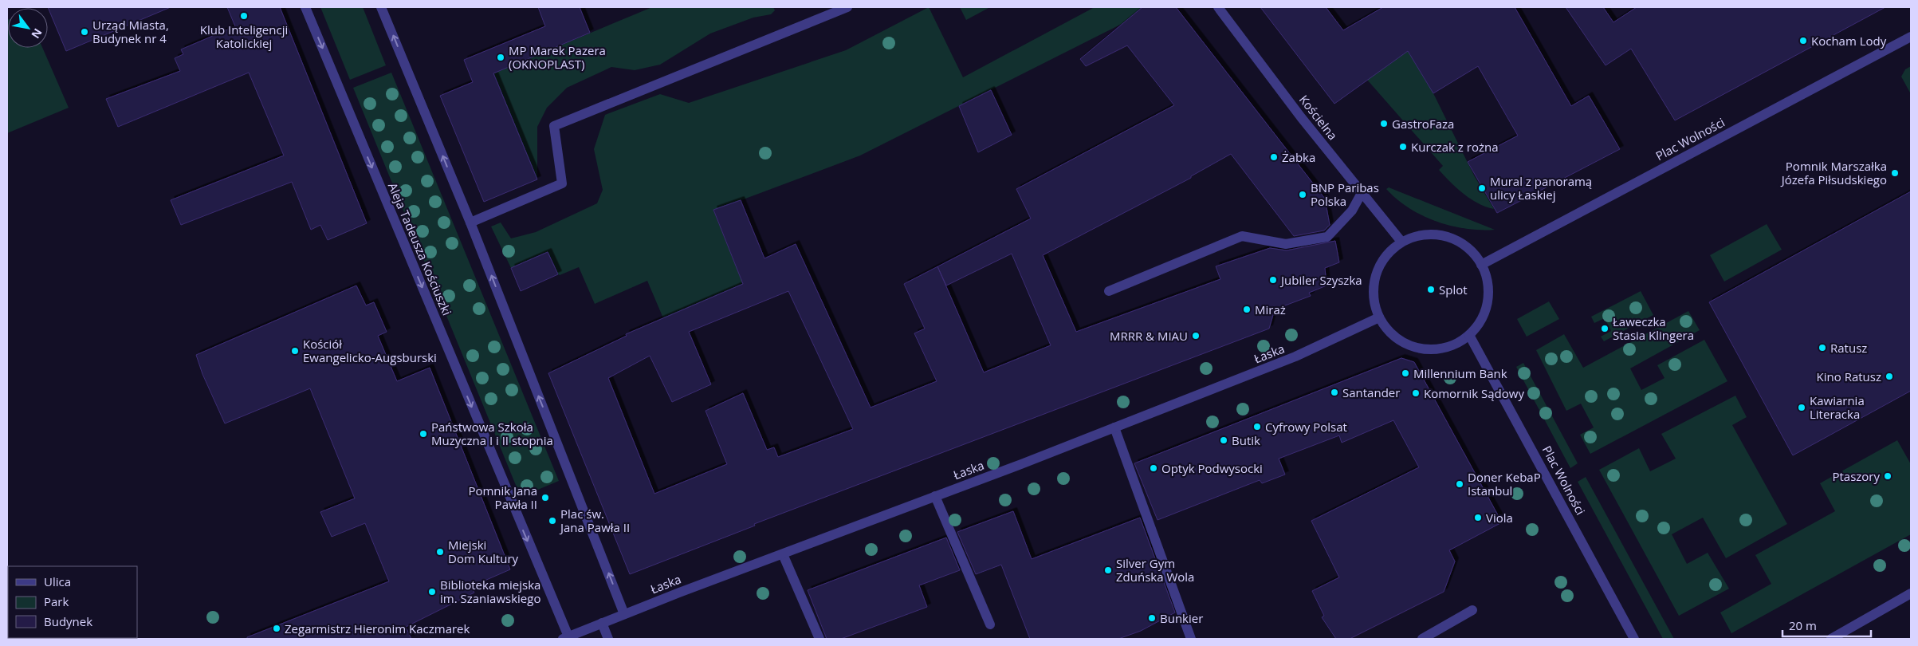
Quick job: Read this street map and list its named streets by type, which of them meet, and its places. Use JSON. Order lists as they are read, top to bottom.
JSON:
{
  "streets": {
    "street": [
      "Kościelna",
      "Plac Wolności",
      "Aleja Tadeusza Kościuszki",
      "Łaska"
    ]
  },
  "crossings": [
    ["Kościelna", "Plac Wolności"],
    ["Kościelna", "Łaska"],
    ["Plac Wolności", "Łaska"],
    ["Aleja Tadeusza Kościuszki", "Łaska"]
  ],
  "places": [
    "Klub Inteligencji Katolickiej",
    "Urząd Miasta, Budynek nr 4",
    "Kocham Lody",
    "MP Marek Pazera (OKNOPLAST)",
    "GastroFaza",
    "Kurczak z rożna",
    "Żabka",
    "Pomnik Marszałka Józefa Piłsudskiego",
    "Mural z panoramą ulicy Łaskiej",
    "BNP Paribas Polska",
    "Jubiler Szyszka",
    "Splot",
    "Miraż",
    "Ławeczka Stasia Klingera",
    "MRRR & MIAU",
    "Ratusz",
    "Kościół Ewangelicko-Augsburski",
    "Millennium Bank",
    "Kino Ratusz",
    "Santander",
    "Komornik Sądowy",
    "Kawiarnia Literacka",
    "Cyfrowy Polsat",
    "Państwowa Szkoła Muzyczna I i II stopnia",
    "Butik",
    "Optyk Podwysocki",
    "Ptaszory",
    "Doner KebaP Istanbul",
    "Pomnik Jana Pawła II",
    "Viola",
    "Plac św. Jana Pawła II",
    "Miejski Dom Kultury",
    "Silver Gym Zduńska Wola",
    "Biblioteka miejska im. Szaniawskiego",
    "Bunkier",
    "Zegarmistrz Hieronim Kaczmarek"
  ],
  "legend": ["Ulica", "Park", "Budynek"],
  "scale_bar": "20 m",
  "north": "bottom right"
}
